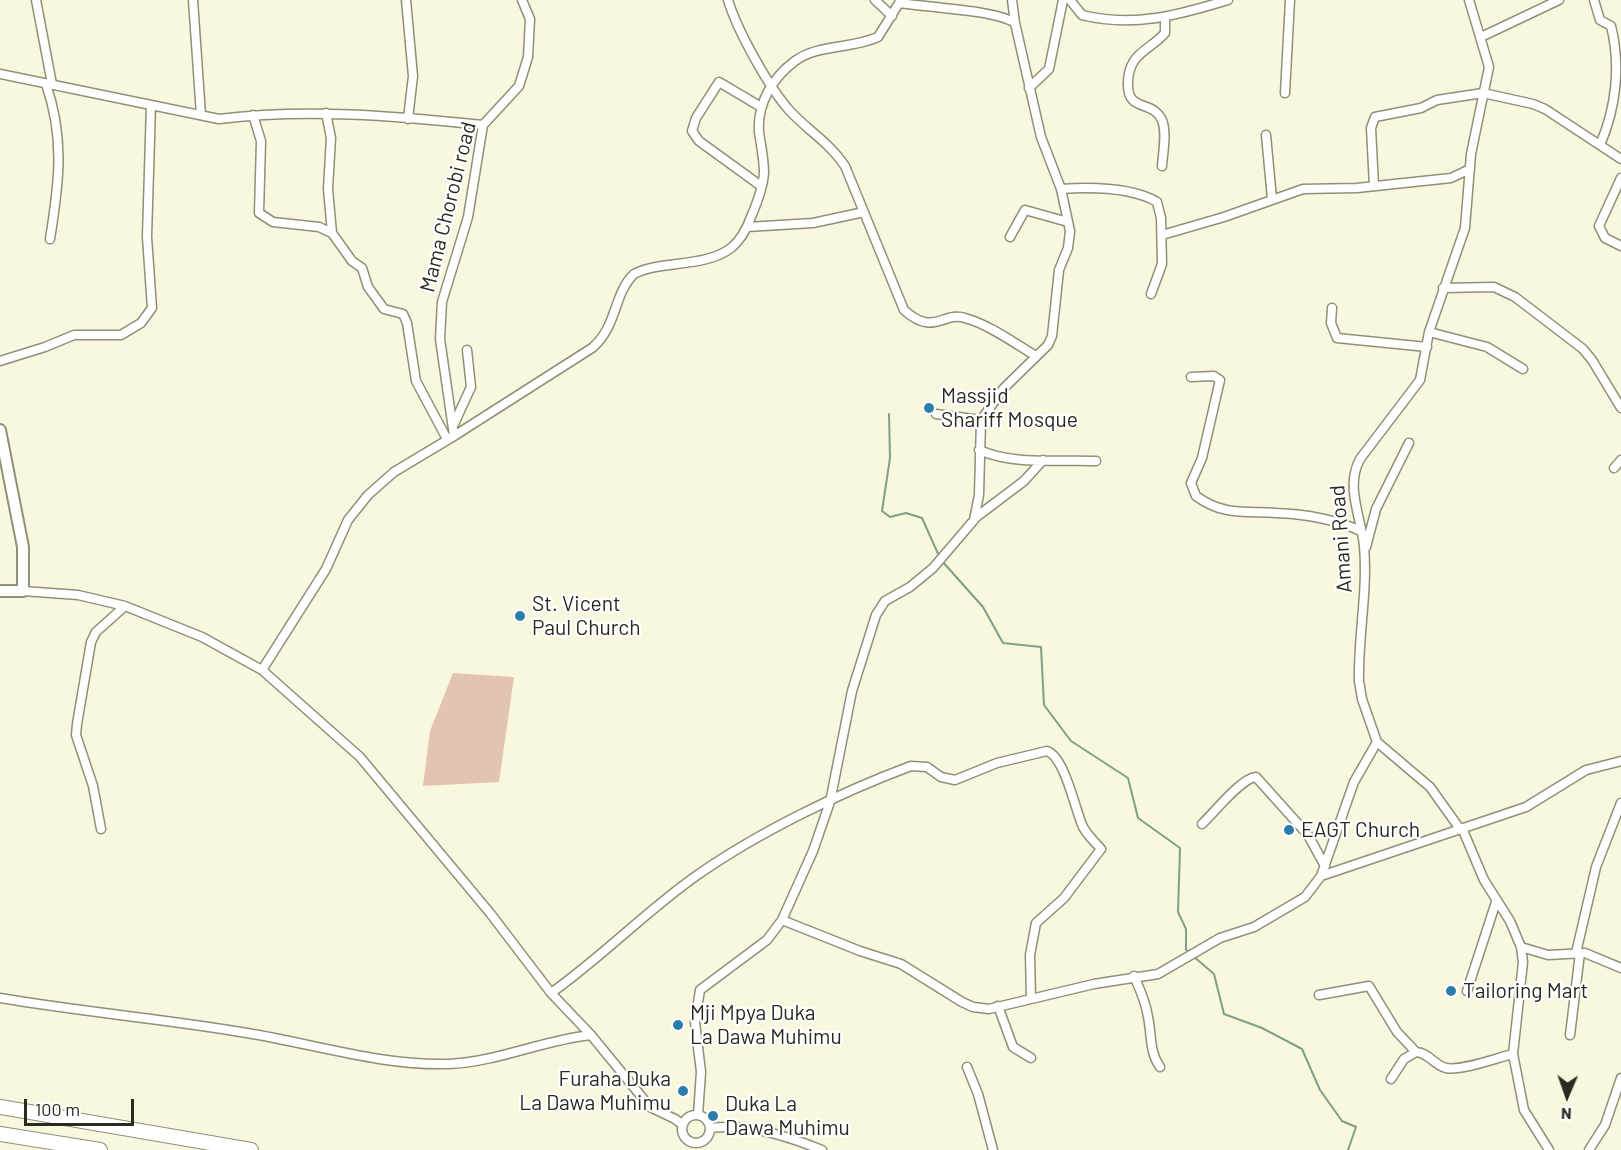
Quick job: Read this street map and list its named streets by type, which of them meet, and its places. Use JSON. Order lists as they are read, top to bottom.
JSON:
{
  "streets": {
    "street": ["Mama Chorobi road", "Amani Road"]
  },
  "places": [
    "Massjid Shariff Mosque",
    "St. Vicent Paul Church",
    "EAGT Church",
    "Tailoring Mart",
    "Mji Mpya Duka La Dawa Muhimu",
    "Furaha Duka La Dawa Muhimu",
    "Duka La Dawa Muhimu"
  ],
  "scale_bar": "100 m",
  "north": "bottom"
}
